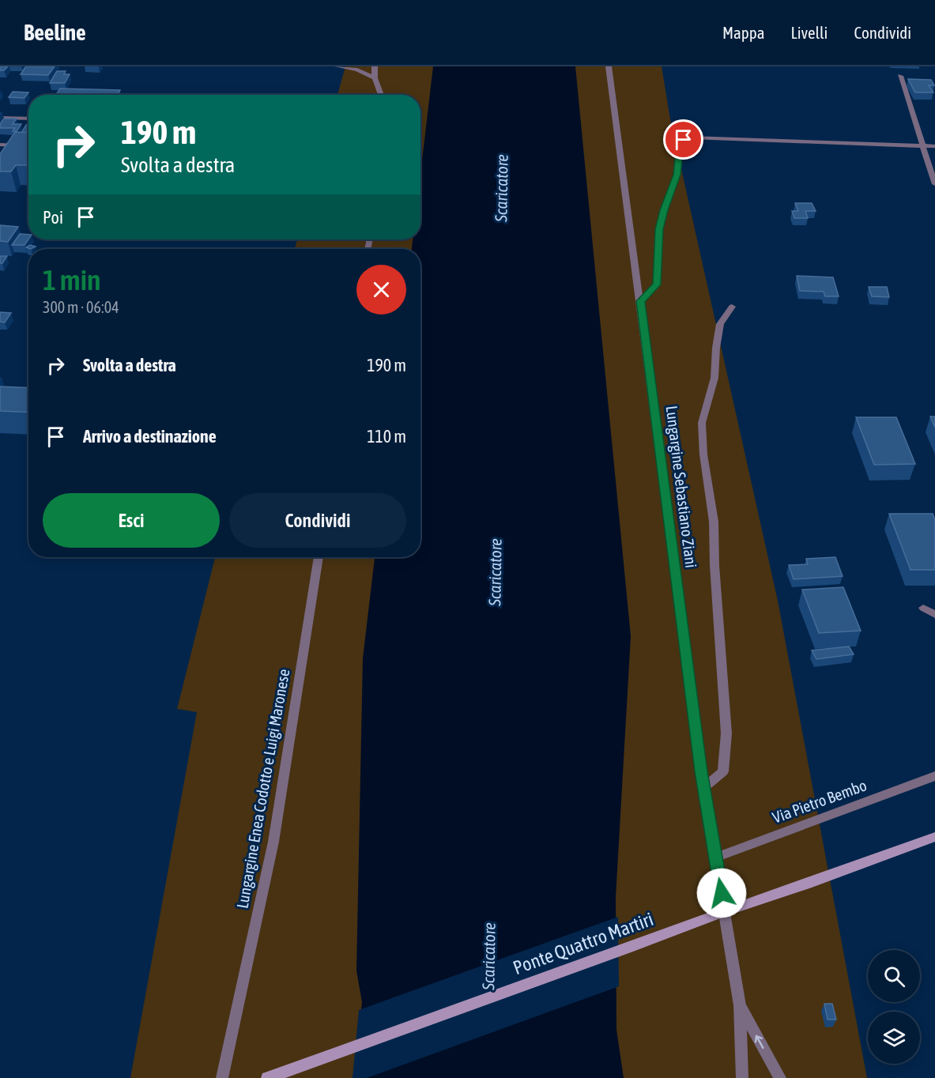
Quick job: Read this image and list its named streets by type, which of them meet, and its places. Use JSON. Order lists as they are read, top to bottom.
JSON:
{
  "streets": {
    "main road": ["Ponte Quattro Martiri"],
    "street": ["Lungargine Sebastiano Ziani", "Lungargine Enea Codotto e Luigi Maronese", "Via Pietro Bembo"]
  },
  "crossings": [
    ["Lungargine Sebastiano Ziani", "Via Pietro Bembo"],
    ["Lungargine Sebastiano Ziani", "Ponte Quattro Martiri"]
  ],
  "water": ["Scaricatore"],
  "page": {
    "header": "Beeline",
    "nav": ["Mappa", "Livelli", "Condividi"],
    "turn": ["190 m", "Svolta a destra"],
    "then": "Poi",
    "heading": ["1 min", "300 m · 06:04"],
    "list": [
      {
        "name": "Svolta a destra",
        "value": "190 m"
      },
      {
        "name": "Arrivo a destinazione",
        "value": "110 m"
      }
    ],
    "buttons": ["Esci", "Condividi"]
  }
}
